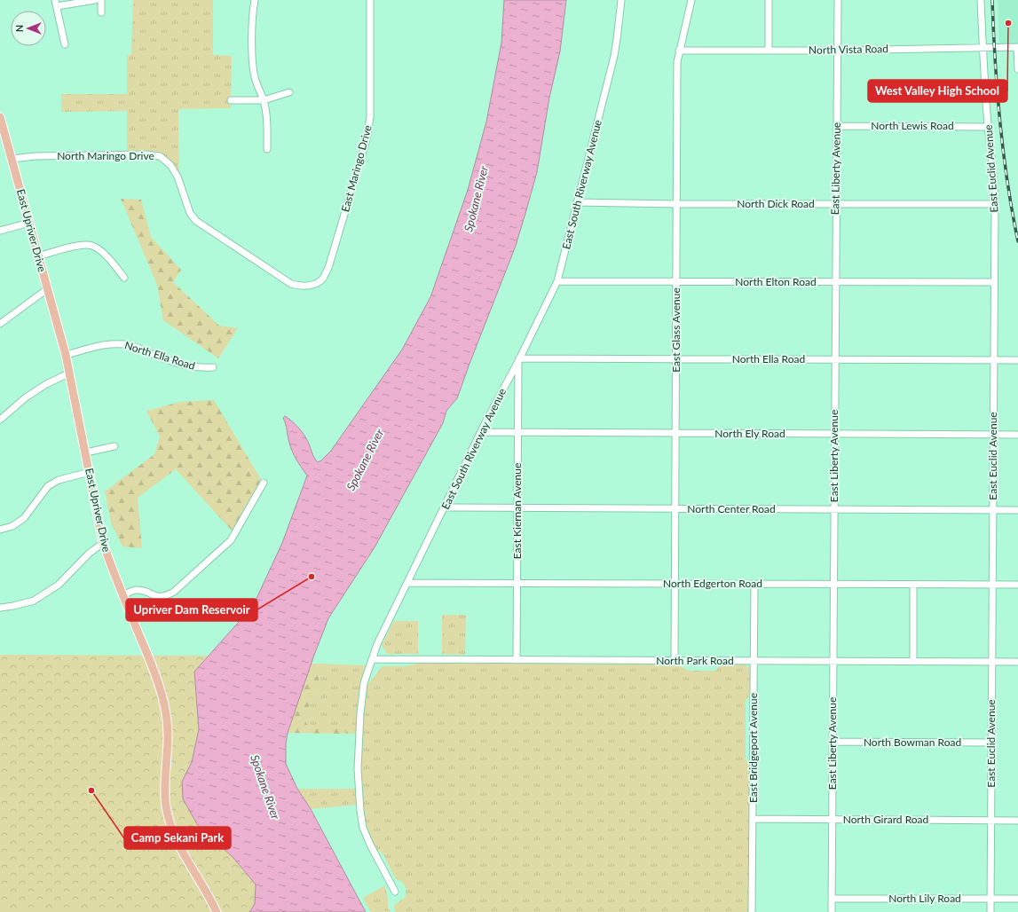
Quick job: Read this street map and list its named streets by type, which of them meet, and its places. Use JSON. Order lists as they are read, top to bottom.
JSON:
{
  "streets": {
    "main road": ["East Upriver Drive"],
    "street": [
      "North Vista Road",
      "North Lewis Road",
      "North Maringo Drive",
      "East Maringo Drive",
      "East Liberty Avenue",
      "East Euclid Avenue",
      "East South Riverway Avenue",
      "North Dick Road",
      "North Elton Road",
      "East Glass Avenue",
      "North Ella Road",
      "North Ely Road",
      "North Center Road",
      "East Kiernan Avenue",
      "North Edgerton Road",
      "North Park Road",
      "North Bowman Road",
      "East Bridgeport Avenue",
      "North Girard Road",
      "North Lily Road"
    ]
  },
  "crossings": [
    ["North Vista Road", "East Liberty Avenue"],
    ["North Vista Road", "East Euclid Avenue"],
    ["North Vista Road", "East Glass Avenue"],
    ["North Lewis Road", "East Liberty Avenue"],
    ["North Lewis Road", "East Euclid Avenue"],
    ["North Maringo Drive", "East Maringo Drive"],
    ["North Maringo Drive", "East Upriver Drive"],
    ["East Liberty Avenue", "North Dick Road"],
    ["East Liberty Avenue", "North Elton Road"],
    ["East Liberty Avenue", "North Ella Road"],
    ["East Liberty Avenue", "North Ely Road"],
    ["East Liberty Avenue", "North Center Road"],
    ["East Liberty Avenue", "North Edgerton Road"],
    ["East Liberty Avenue", "North Park Road"],
    ["East Liberty Avenue", "North Bowman Road"],
    ["East Liberty Avenue", "North Girard Road"],
    ["East Liberty Avenue", "North Lily Road"],
    ["East Euclid Avenue", "North Dick Road"],
    ["East Euclid Avenue", "North Elton Road"],
    ["East Euclid Avenue", "North Ella Road"],
    ["East Euclid Avenue", "North Ely Road"],
    ["East Euclid Avenue", "North Center Road"],
    ["East Euclid Avenue", "North Edgerton Road"],
    ["East Euclid Avenue", "North Park Road"],
    ["East Euclid Avenue", "North Bowman Road"],
    ["East Euclid Avenue", "North Girard Road"],
    ["East Euclid Avenue", "North Lily Road"],
    ["East South Riverway Avenue", "North Dick Road"],
    ["East South Riverway Avenue", "North Elton Road"],
    ["East South Riverway Avenue", "North Ella Road"],
    ["East South Riverway Avenue", "North Ely Road"],
    ["East South Riverway Avenue", "North Center Road"],
    ["East South Riverway Avenue", "East Kiernan Avenue"],
    ["East South Riverway Avenue", "North Edgerton Road"],
    ["East South Riverway Avenue", "North Park Road"],
    ["North Dick Road", "East Glass Avenue"],
    ["East Upriver Drive", "North Ella Road"],
    ["North Elton Road", "East Glass Avenue"],
    ["East Glass Avenue", "North Ella Road"],
    ["East Glass Avenue", "North Ely Road"],
    ["East Glass Avenue", "North Center Road"],
    ["East Glass Avenue", "North Edgerton Road"],
    ["East Glass Avenue", "North Park Road"],
    ["North Ella Road", "East Kiernan Avenue"],
    ["North Ely Road", "East Kiernan Avenue"],
    ["North Center Road", "East Kiernan Avenue"],
    ["East Kiernan Avenue", "North Edgerton Road"],
    ["East Kiernan Avenue", "North Park Road"],
    ["North Edgerton Road", "East Bridgeport Avenue"],
    ["North Park Road", "East Bridgeport Avenue"],
    ["East Bridgeport Avenue", "North Girard Road"]
  ],
  "water": ["Spokane River"],
  "places": ["West Valley High School", "Upriver Dam Reservoir", "Camp Sekani Park"],
  "north": "left"
}
